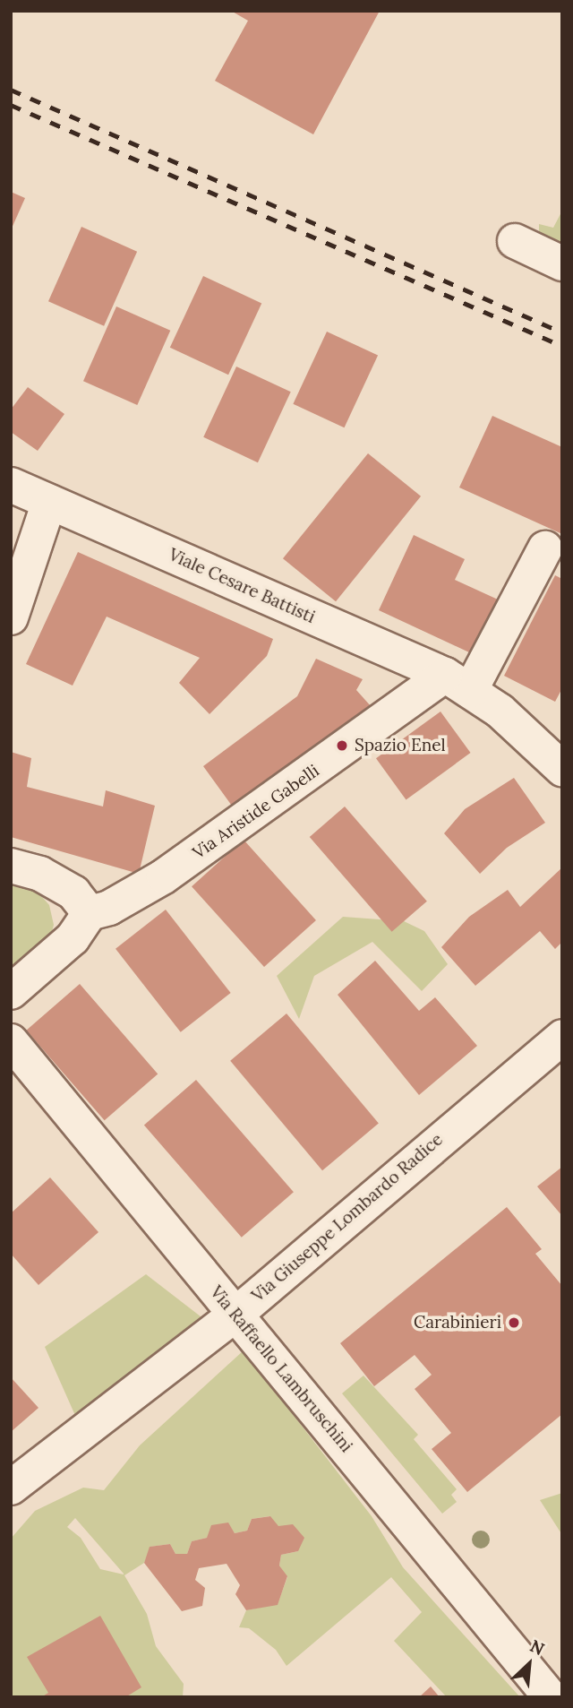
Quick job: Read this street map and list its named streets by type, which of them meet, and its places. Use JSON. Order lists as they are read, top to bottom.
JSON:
{
  "streets": {
    "street": [
      "Viale Cesare Battisti",
      "Via Aristide Gabelli",
      "Via Giuseppe Lombardo Radice",
      "Via Raffaello Lambruschini"
    ]
  },
  "crossings": [
    ["Viale Cesare Battisti", "Via Aristide Gabelli"],
    ["Via Giuseppe Lombardo Radice", "Via Raffaello Lambruschini"]
  ],
  "places": ["Spazio Enel", "Carabinieri"],
  "north": "top right"
}
